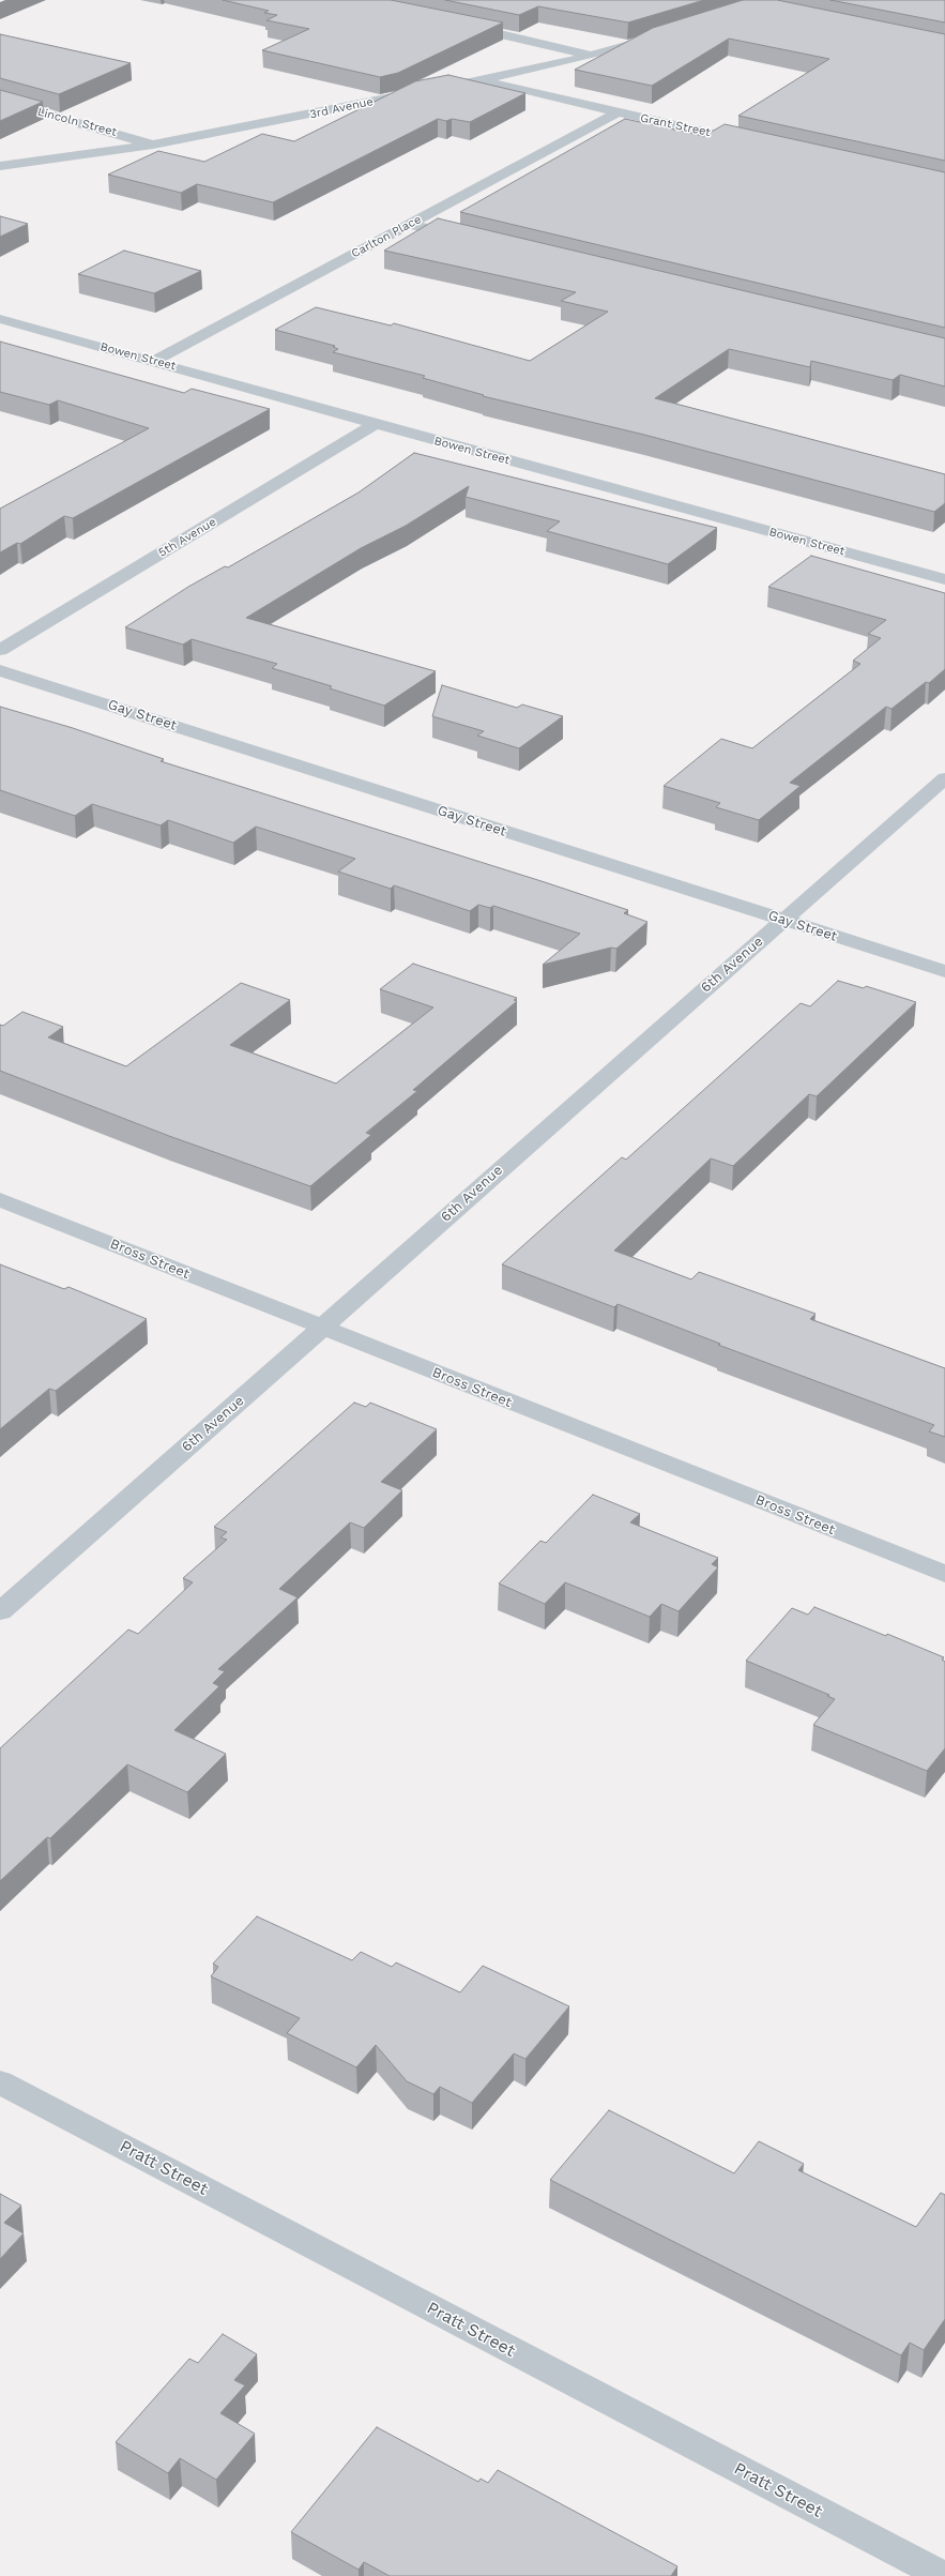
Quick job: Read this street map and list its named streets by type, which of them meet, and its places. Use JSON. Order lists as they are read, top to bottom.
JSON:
{
  "streets": {
    "street": [
      "3rd Avenue",
      "Lincoln Street",
      "Grant Street",
      "Carlton Place",
      "Bowen Street",
      "5th Avenue",
      "Gay Street",
      "6th Avenue",
      "Bross Street",
      "Pratt Street"
    ]
  },
  "crossings": [
    ["3rd Avenue", "Lincoln Street"],
    ["3rd Avenue", "Grant Street"],
    ["Grant Street", "Carlton Place"],
    ["Carlton Place", "Bowen Street"],
    ["Bowen Street", "5th Avenue"],
    ["Gay Street", "6th Avenue"],
    ["6th Avenue", "Bross Street"]
  ]
}
